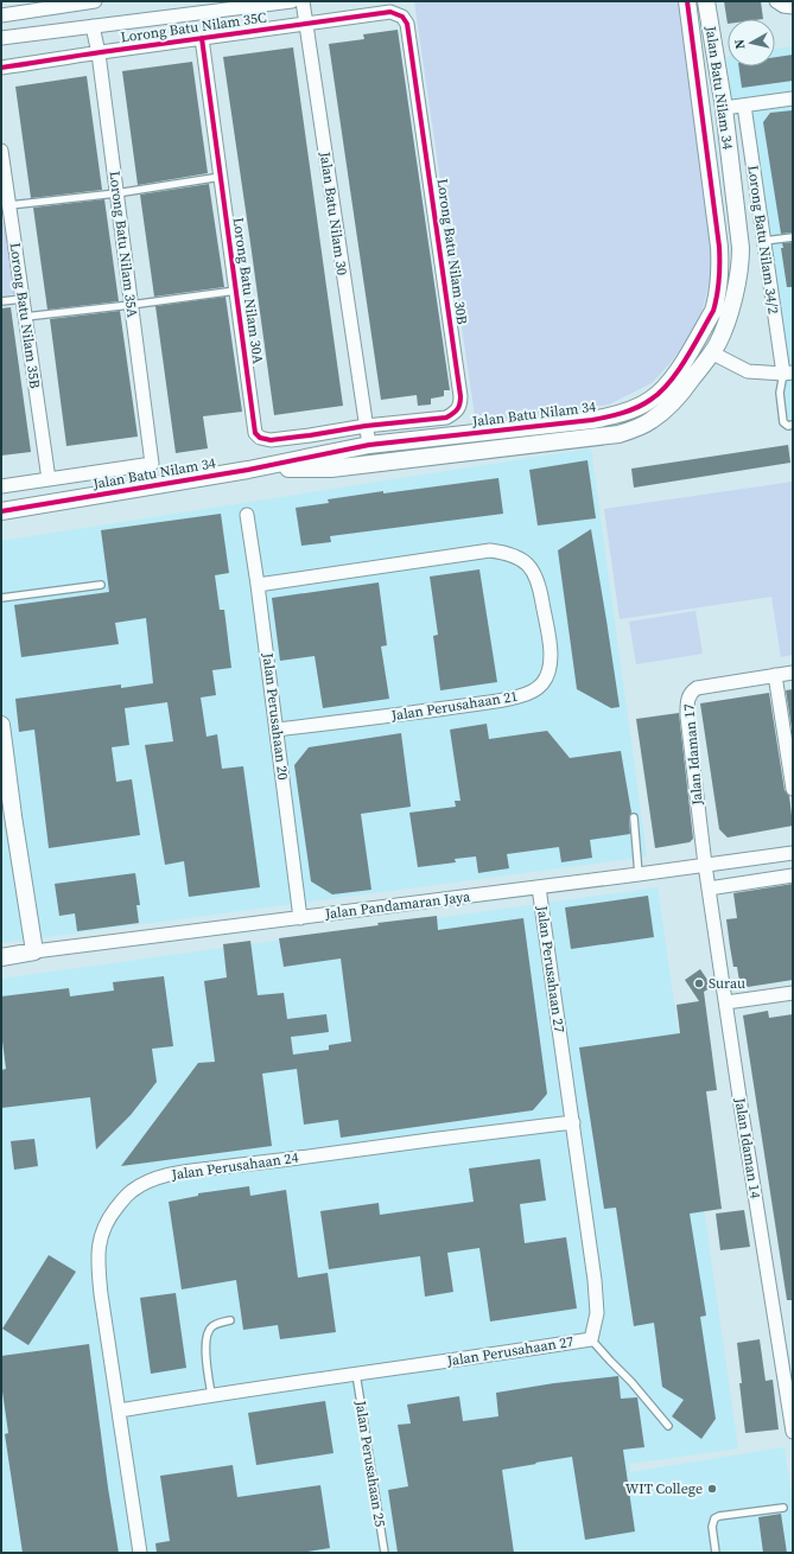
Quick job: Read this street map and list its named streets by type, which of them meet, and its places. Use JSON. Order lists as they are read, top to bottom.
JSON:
{
  "streets": {
    "street": [
      "Lorong Batu Nilam 35C",
      "Jalan Batu Nilam 34",
      "Jalan Batu Nilam 30",
      "Lorong Batu Nilam 34/2",
      "Lorong Batu Nilam 35A",
      "Lorong Batu Nilam 30B",
      "Lorong Batu Nilam 30A",
      "Lorong Batu Nilam 35B",
      "Jalan Perusahaan 21",
      "Jalan Perusahaan 20",
      "Jalan Idaman 17",
      "Jalan Pandamaran Jaya",
      "Jalan Perusahaan 27",
      "Jalan Idaman 14",
      "Jalan Perusahaan 24"
    ],
    "lane": ["Jalan Perusahaan 25"]
  },
  "crossings": [
    ["Lorong Batu Nilam 35C", "Jalan Batu Nilam 30"],
    ["Lorong Batu Nilam 35C", "Lorong Batu Nilam 35A"],
    ["Lorong Batu Nilam 35C", "Lorong Batu Nilam 30B"],
    ["Lorong Batu Nilam 35C", "Lorong Batu Nilam 30A"],
    ["Jalan Batu Nilam 34", "Jalan Batu Nilam 30"],
    ["Jalan Batu Nilam 30", "Lorong Batu Nilam 30B"],
    ["Jalan Batu Nilam 30", "Lorong Batu Nilam 30A"],
    ["Lorong Batu Nilam 35A", "Lorong Batu Nilam 35B"],
    ["Lorong Batu Nilam 30B", "Lorong Batu Nilam 30A"],
    ["Jalan Perusahaan 21", "Jalan Perusahaan 20"],
    ["Jalan Perusahaan 20", "Jalan Pandamaran Jaya"],
    ["Jalan Idaman 17", "Jalan Pandamaran Jaya"],
    ["Jalan Idaman 17", "Jalan Idaman 14"],
    ["Jalan Pandamaran Jaya", "Jalan Perusahaan 27"],
    ["Jalan Pandamaran Jaya", "Jalan Idaman 14"],
    ["Jalan Perusahaan 27", "Jalan Perusahaan 24"],
    ["Jalan Perusahaan 27", "Jalan Perusahaan 25"]
  ],
  "places": ["Surau", "WIT College"],
  "north": "left"
}
